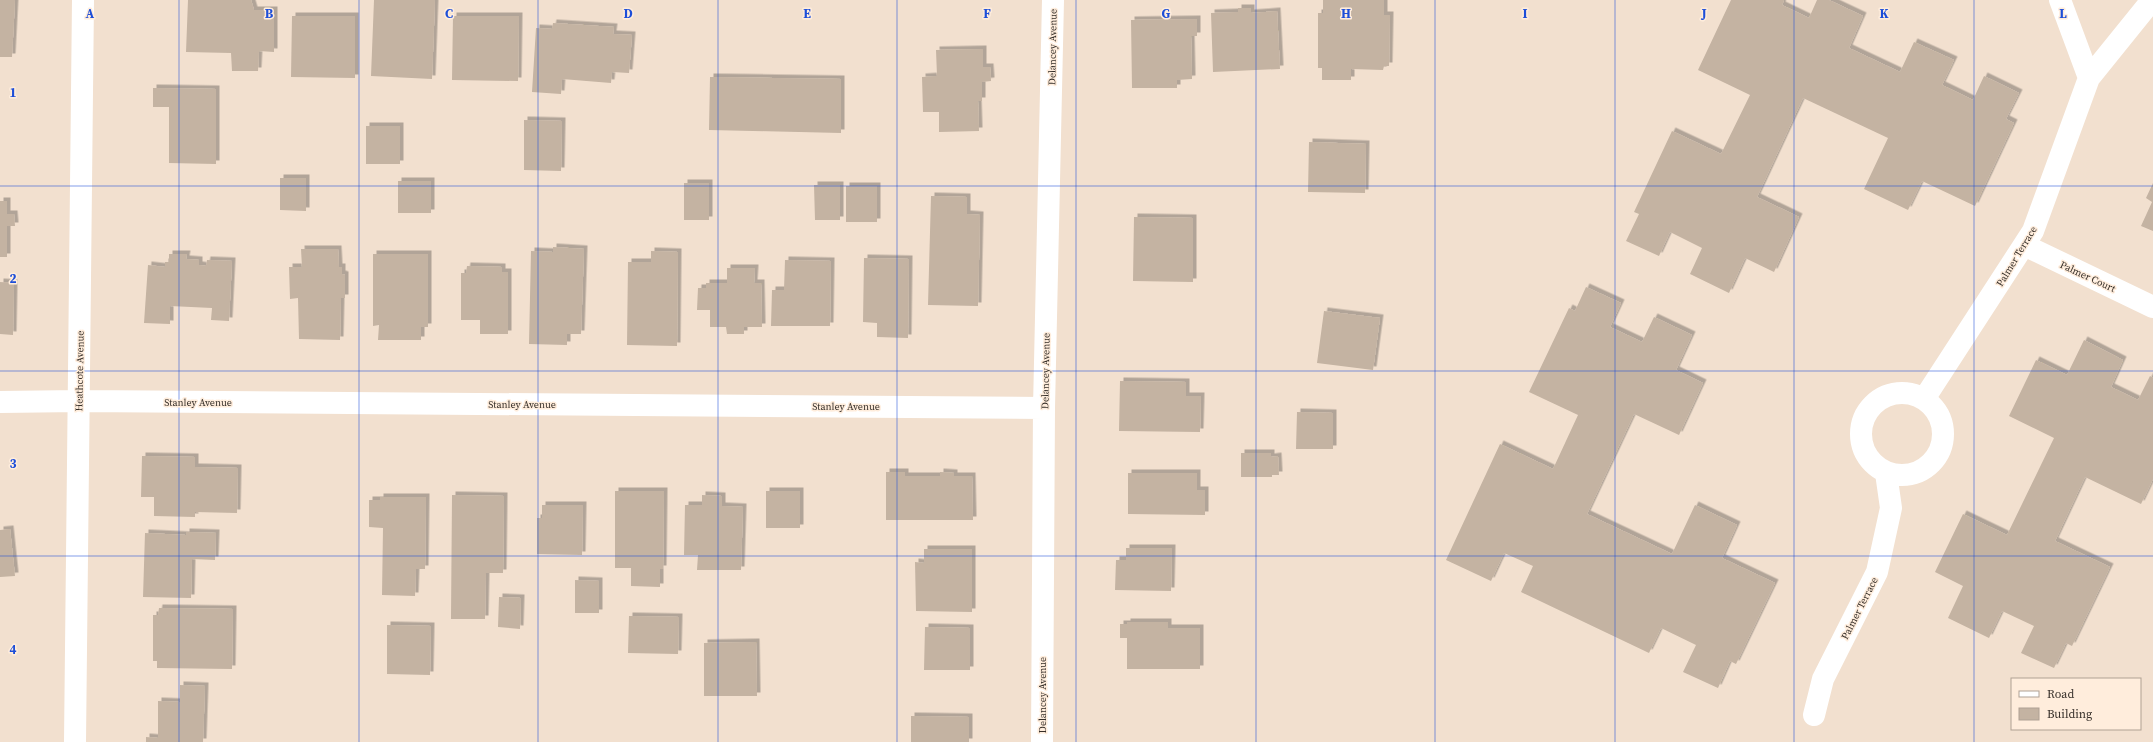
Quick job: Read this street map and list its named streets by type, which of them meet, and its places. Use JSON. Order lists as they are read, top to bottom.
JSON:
{
  "streets": {
    "street": [
      "Delancey Avenue",
      "Palmer Terrace",
      "Palmer Court",
      "Heathcote Avenue",
      "Stanley Avenue"
    ]
  },
  "crossings": [
    ["Delancey Avenue", "Stanley Avenue"],
    ["Palmer Terrace", "Palmer Court"],
    ["Heathcote Avenue", "Stanley Avenue"]
  ],
  "legend": ["Road", "Building"],
  "grid": {
    "columns": [
      "A",
      "B",
      "C",
      "D",
      "E",
      "F",
      "G",
      "H",
      "I",
      "J",
      "K",
      "L"
    ],
    "rows": [
      "1",
      "2",
      "3",
      "4"
    ]
  }
}
